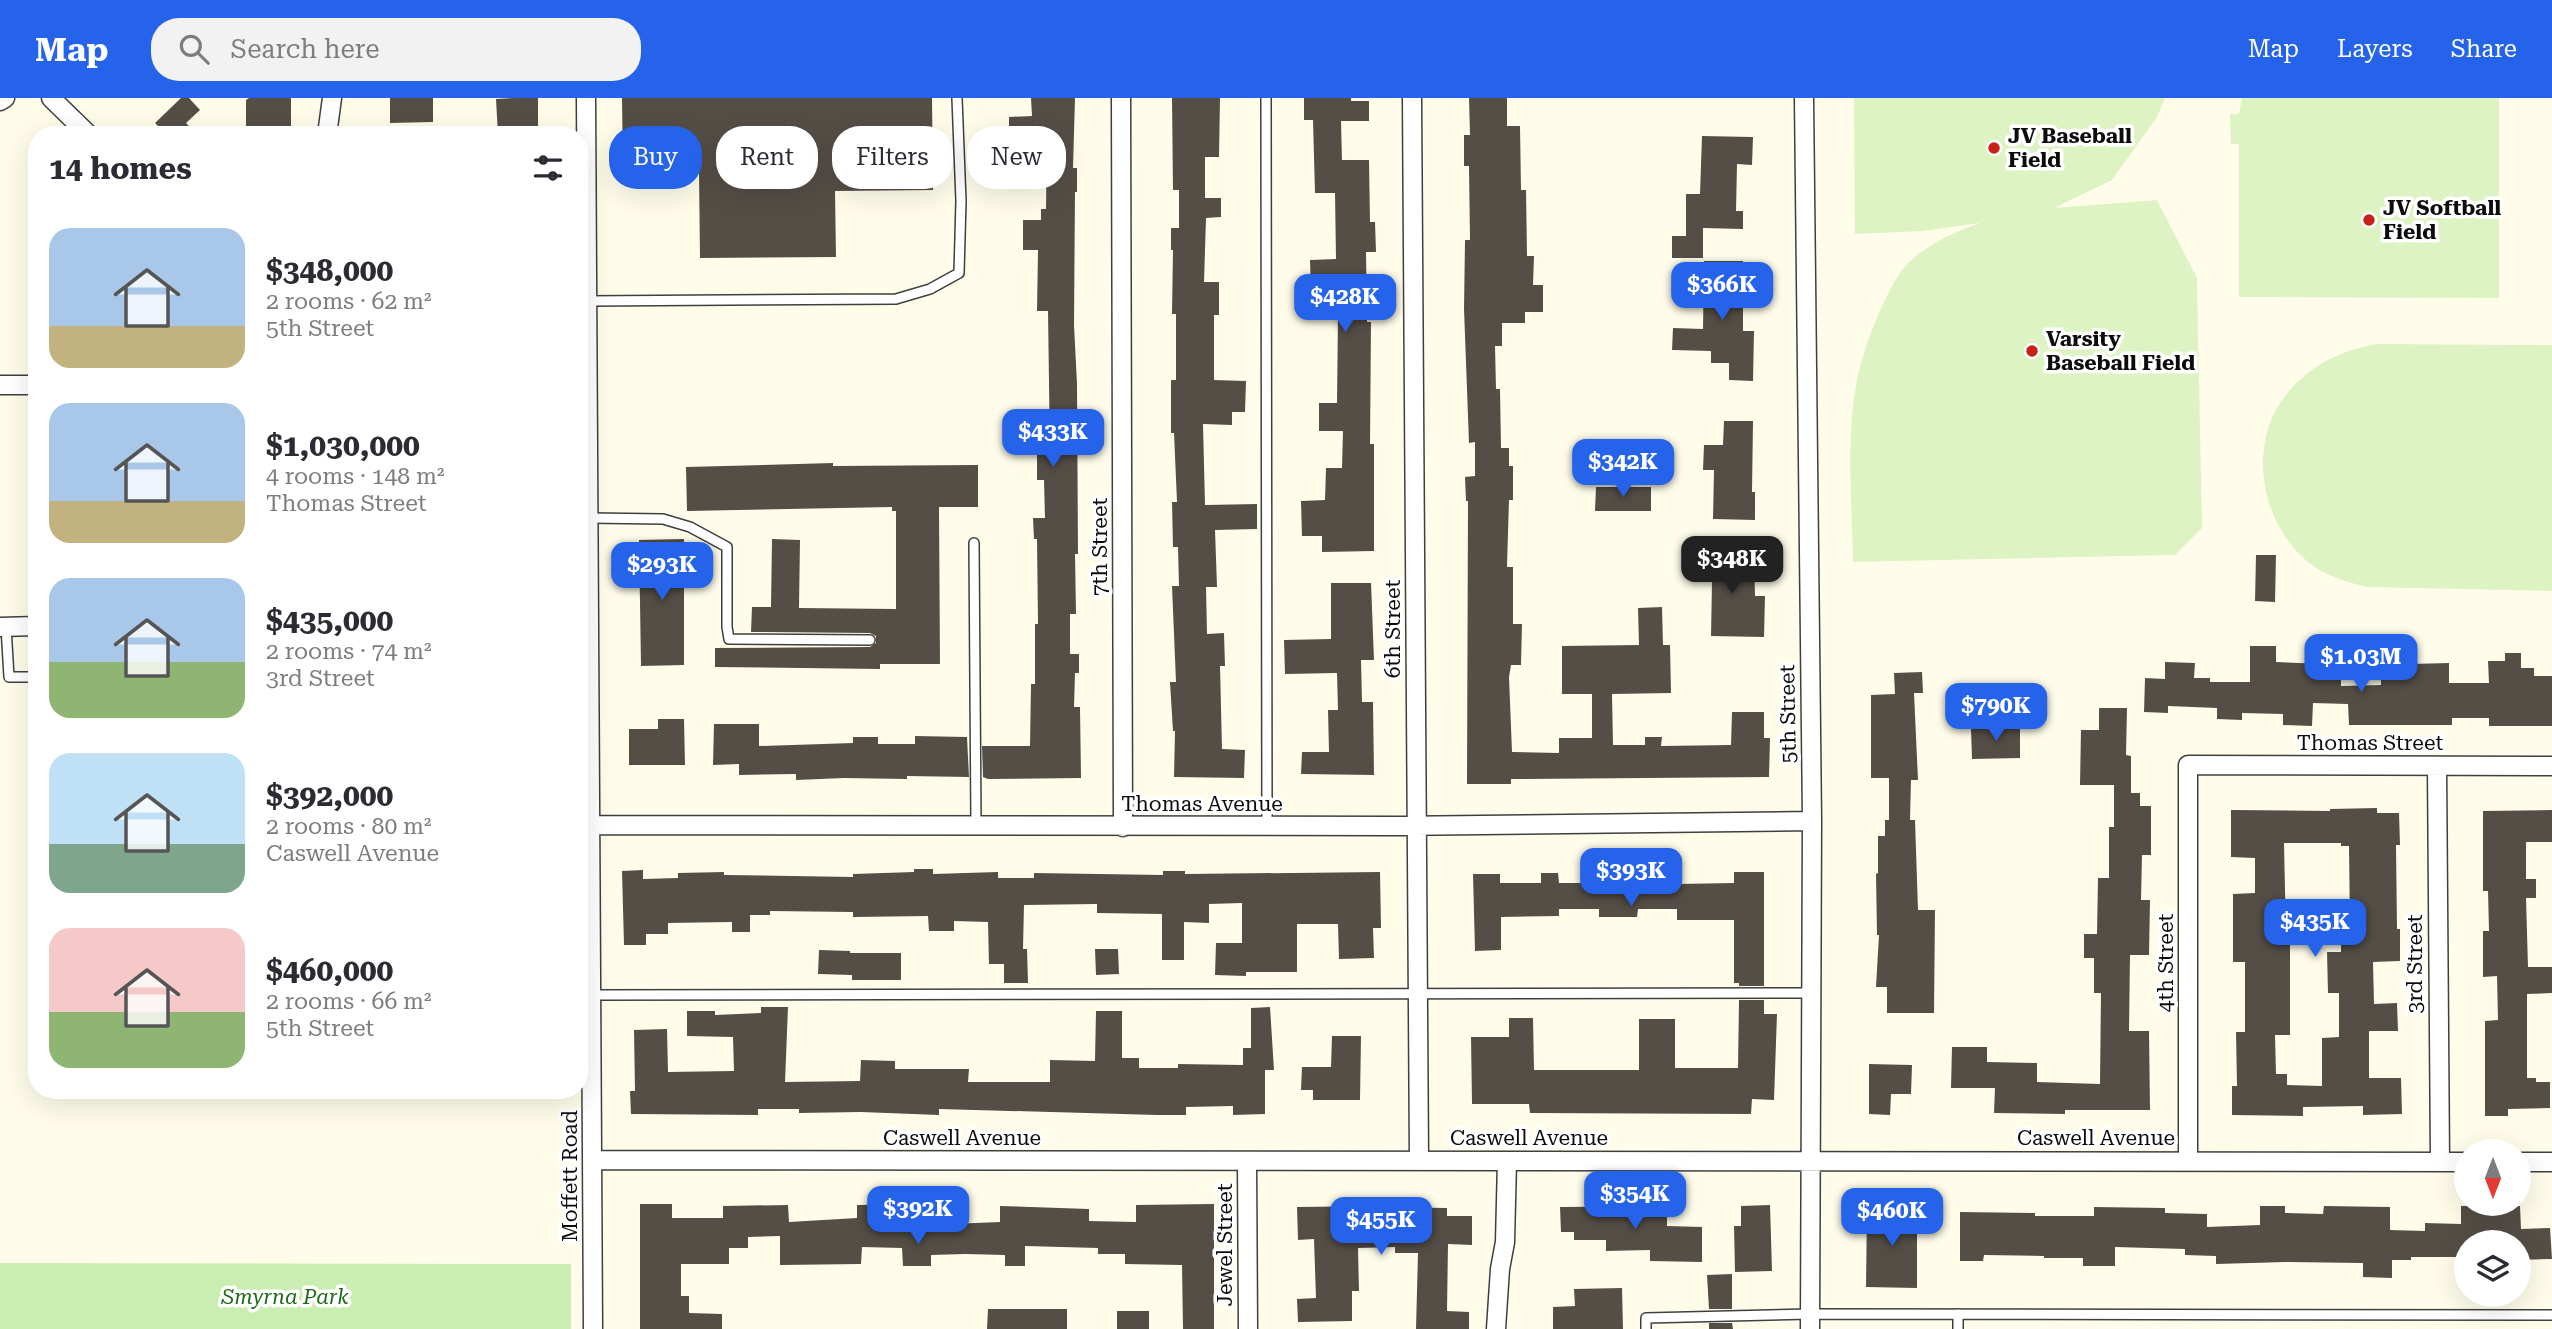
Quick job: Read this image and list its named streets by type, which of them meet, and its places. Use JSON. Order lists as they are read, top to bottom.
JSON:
{
  "streets": {
    "street": [
      "7th Street",
      "6th Street",
      "5th Street",
      "Thomas Street",
      "Thomas Avenue",
      "4th Street",
      "3rd Street",
      "Caswell Avenue",
      "Moffett Road",
      "Jewel Street"
    ]
  },
  "crossings": [
    ["7th Street", "Thomas Avenue"],
    ["6th Street", "Thomas Avenue"],
    ["6th Street", "Caswell Avenue"],
    ["5th Street", "Thomas Avenue"],
    ["5th Street", "Caswell Avenue"],
    ["Thomas Street", "4th Street"],
    ["Thomas Street", "3rd Street"],
    ["Thomas Avenue", "Moffett Road"],
    ["4th Street", "Caswell Avenue"],
    ["3rd Street", "Caswell Avenue"],
    ["Caswell Avenue", "Moffett Road"],
    ["Caswell Avenue", "Jewel Street"]
  ],
  "parks": ["Smyrna Park"],
  "places": ["JV Baseball Field", "JV Softball Field", "Varsity Baseball Field"],
  "north": "bottom",
  "page": {
    "header": "Map",
    "search": "Search here",
    "nav": ["Map", "Layers", "Share"],
    "chip": [
      "Buy",
      "Rent",
      "Filters",
      "New"
    ],
    "heading": "14 homes",
    "list": [
      {
        "name": "$348,000",
        "note": "2 rooms · 62 m² · 5th Street"
      },
      {
        "name": "$1,030,000",
        "note": "4 rooms · 148 m² · Thomas Street"
      },
      {
        "name": "$435,000",
        "note": "2 rooms · 74 m² · 3rd Street"
      },
      {
        "name": "$392,000",
        "note": "2 rooms · 80 m² · Caswell Avenue"
      },
      {
        "name": "$460,000",
        "note": "2 rooms · 66 m² · 5th Street"
      }
    ],
    "price": [
      "$366K",
      "$428K",
      "$433K",
      "$342K",
      "$348K",
      "$293K",
      "$1.03M",
      "$790K",
      "$393K",
      "$435K",
      "$354K",
      "$392K",
      "$460K",
      "$455K"
    ]
  }
}
